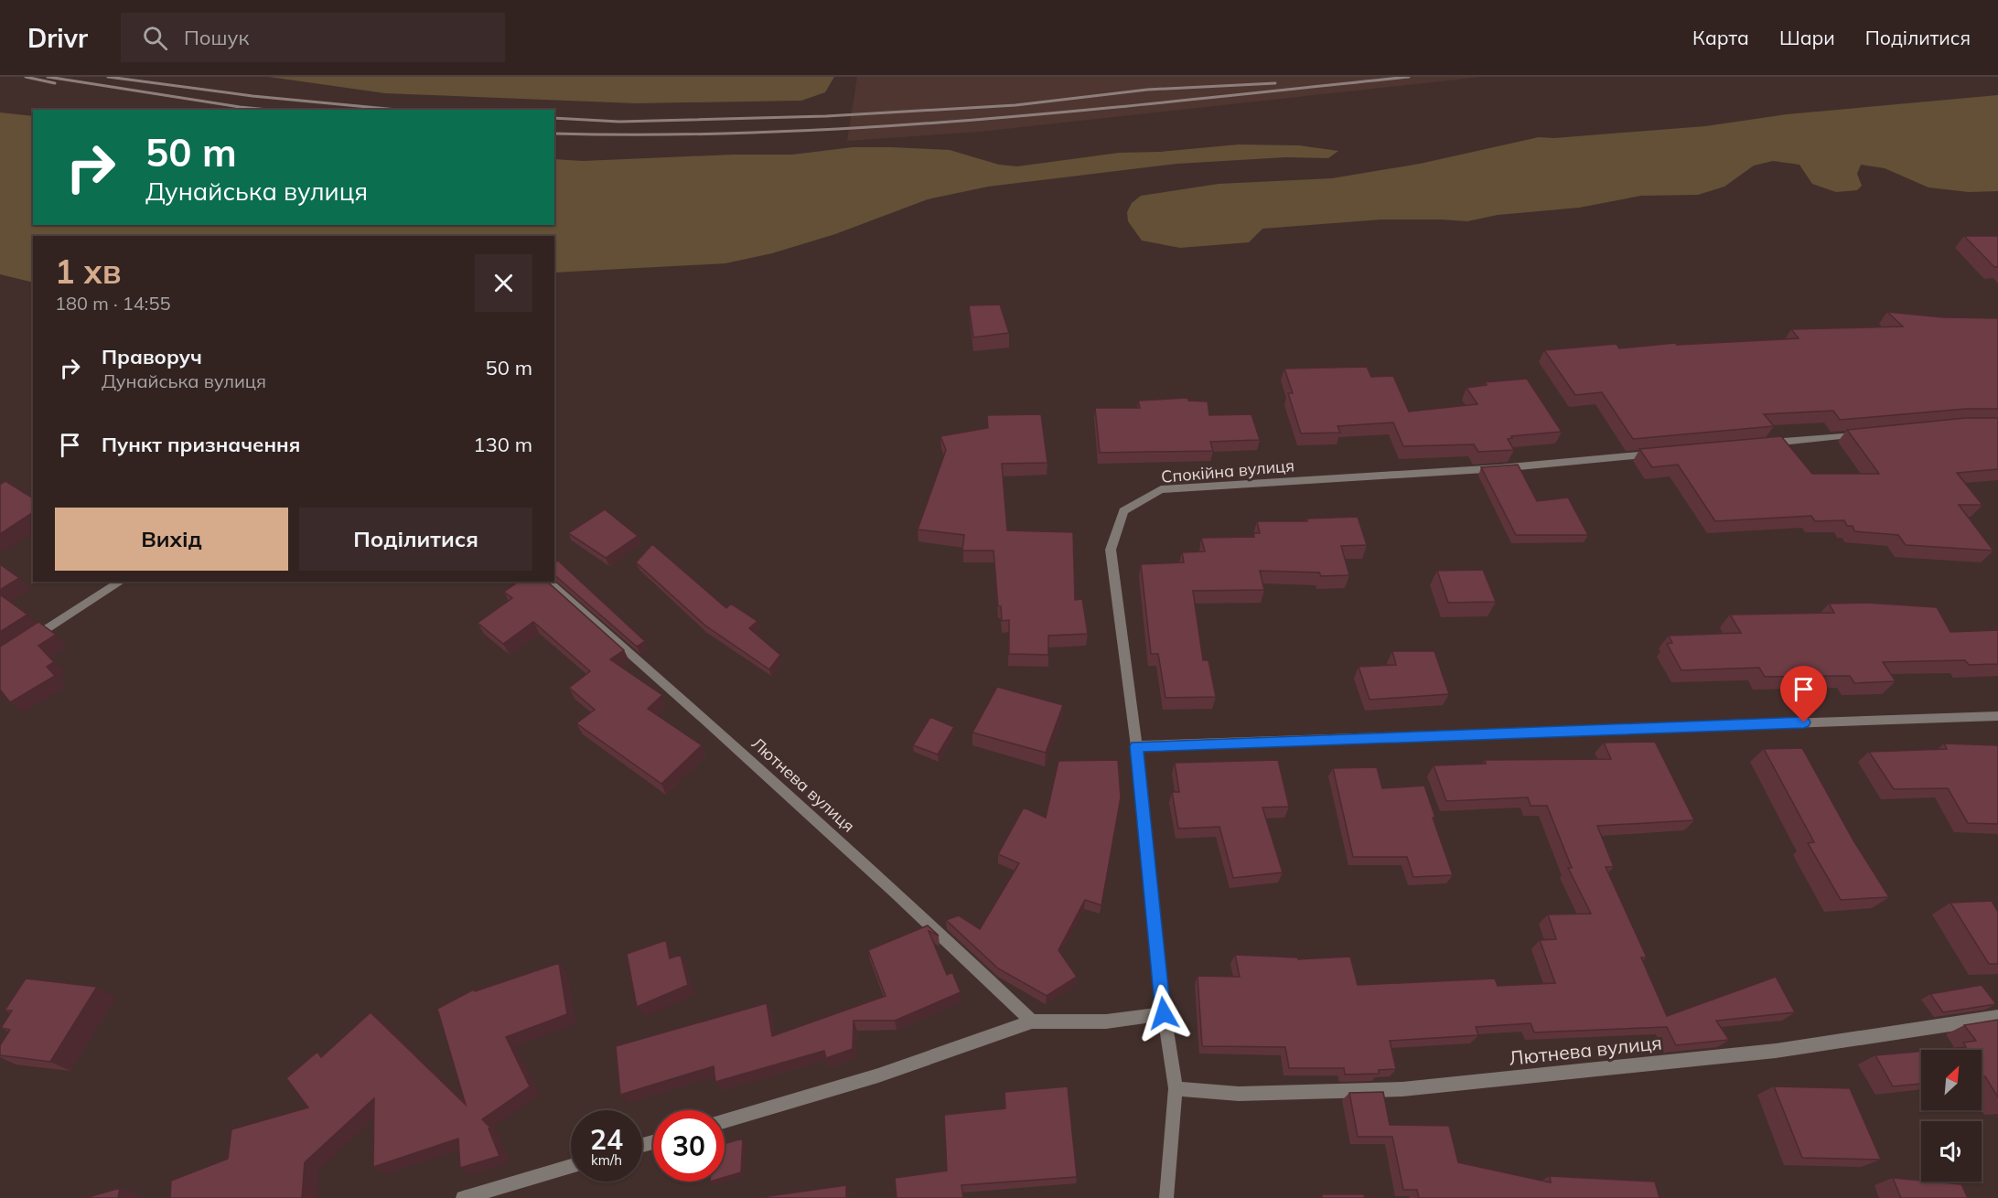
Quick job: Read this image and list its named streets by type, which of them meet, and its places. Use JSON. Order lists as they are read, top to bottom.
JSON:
{
  "streets": {
    "street": ["Спокійна вулиця", "Лютнева вулиця"]
  },
  "crossings": [
    ["Спокійна вулиця", "Лютнева вулиця"]
  ],
  "north": "top right",
  "page": {
    "header": "Drivr",
    "search": "Пошук",
    "nav": ["Карта", "Шари", "Поділитися"],
    "turn": ["50 m", "Дунайська вулиця"],
    "heading": ["1 хв", "180 m · 14:55"],
    "list": [
      {
        "name": "Праворуч",
        "note": "Дунайська вулиця",
        "value": "50 m"
      },
      {
        "name": "Пункт призначення",
        "value": "130 m"
      }
    ],
    "buttons": ["Вихід", "Поділитися"],
    "speed": "24 km/h",
    "limit": "30"
  }
}
